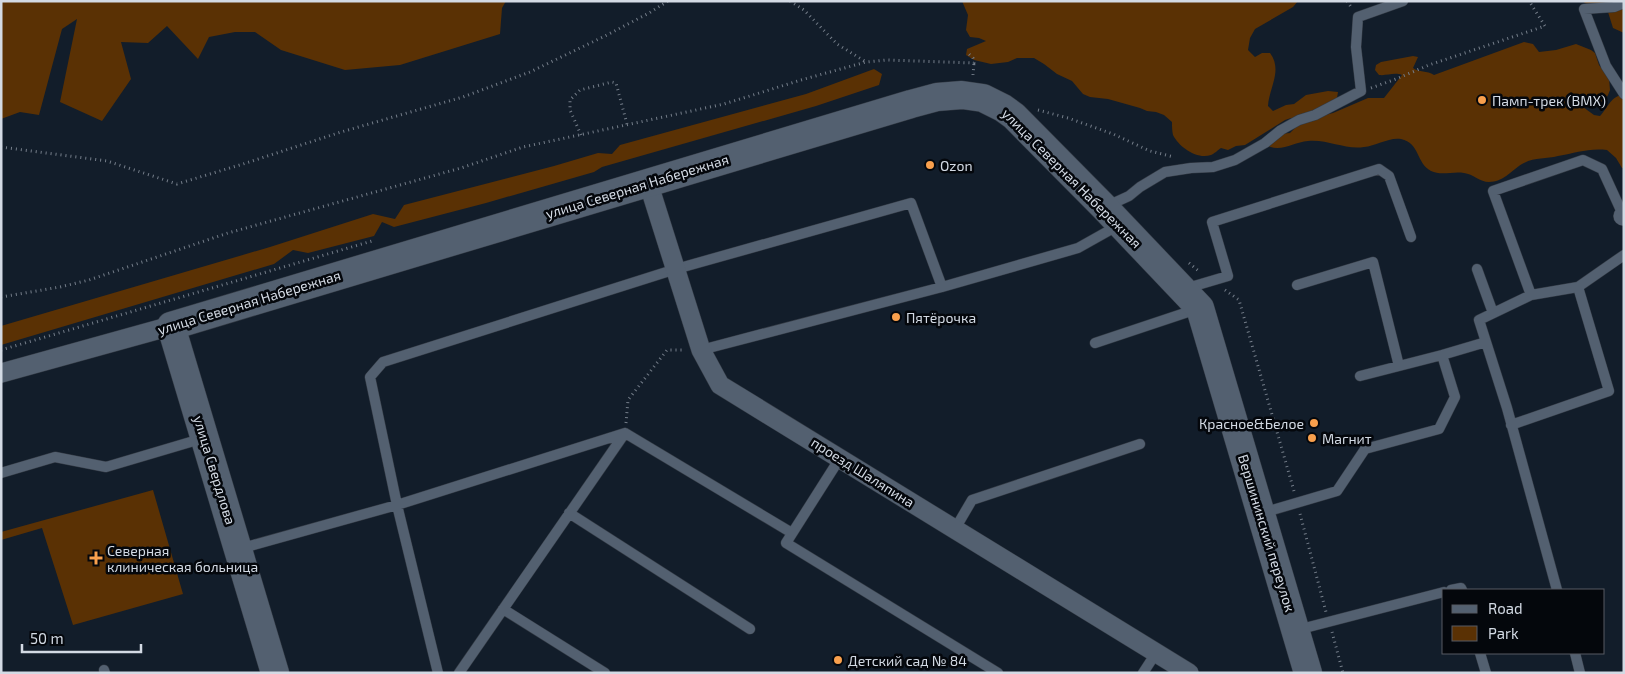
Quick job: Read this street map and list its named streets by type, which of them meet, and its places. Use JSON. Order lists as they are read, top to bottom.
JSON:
{
  "streets": {
    "street": [
      "улица Северная Набережная",
      "улица Свердлова",
      "проезд Шаляпина",
      "Вершининский переулок"
    ]
  },
  "crossings": [
    ["улица Северная Набережная", "улица Свердлова"],
    ["улица Северная Набережная", "проезд Шаляпина"],
    ["улица Северная Набережная", "Вершининский переулок"]
  ],
  "places": {
    "other": [
      "Памп-трек (BMX)",
      "Ozon",
      "Пятёрочка",
      "Красное&Белое",
      "Магнит",
      "Детский сад № 84"
    ],
    "health": ["Северная клиническая больница"]
  },
  "legend": ["Road", "Park"],
  "scale_bar": "50 m"
}
